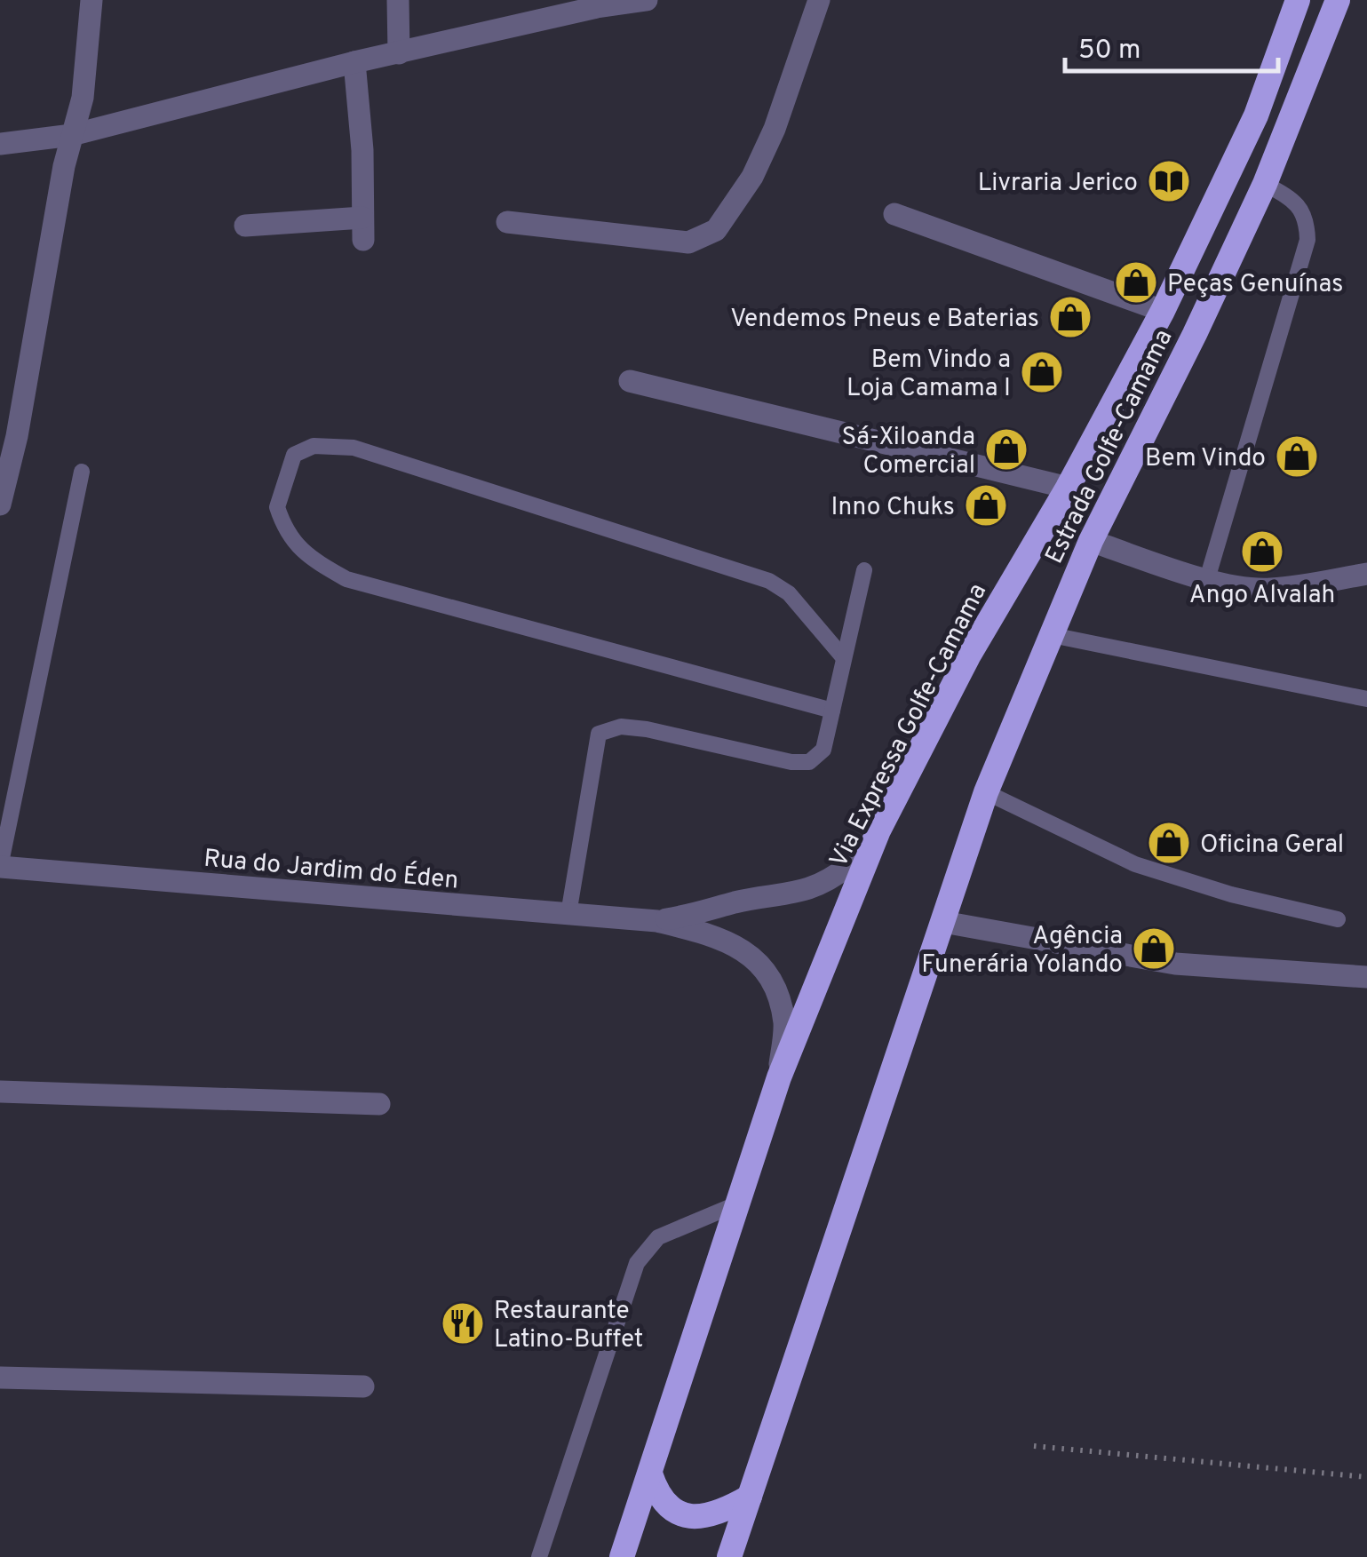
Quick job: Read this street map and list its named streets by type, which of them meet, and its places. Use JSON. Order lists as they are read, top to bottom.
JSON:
{
  "streets": {
    "highway": ["Estrada Golfe-Camama", "Via Expressa Golfe-Camama"],
    "street": ["Rua do Jardim do Éden"]
  },
  "places": {
    "library": ["Livraria Jerico"],
    "shop": [
      "Peças Genuínas",
      "Vendemos Pneus e Baterias",
      "Bem Vindo a Loja Camama I",
      "Sá-Xiloanda Comercial",
      "Bem Vindo",
      "Inno Chuks",
      "Ango Alvalah",
      "Oficina Geral",
      "Agência Funerária Yolando"
    ],
    "restaurant": ["Restaurante Latino-Buffet"]
  },
  "scale_bar": "50 m"
}
